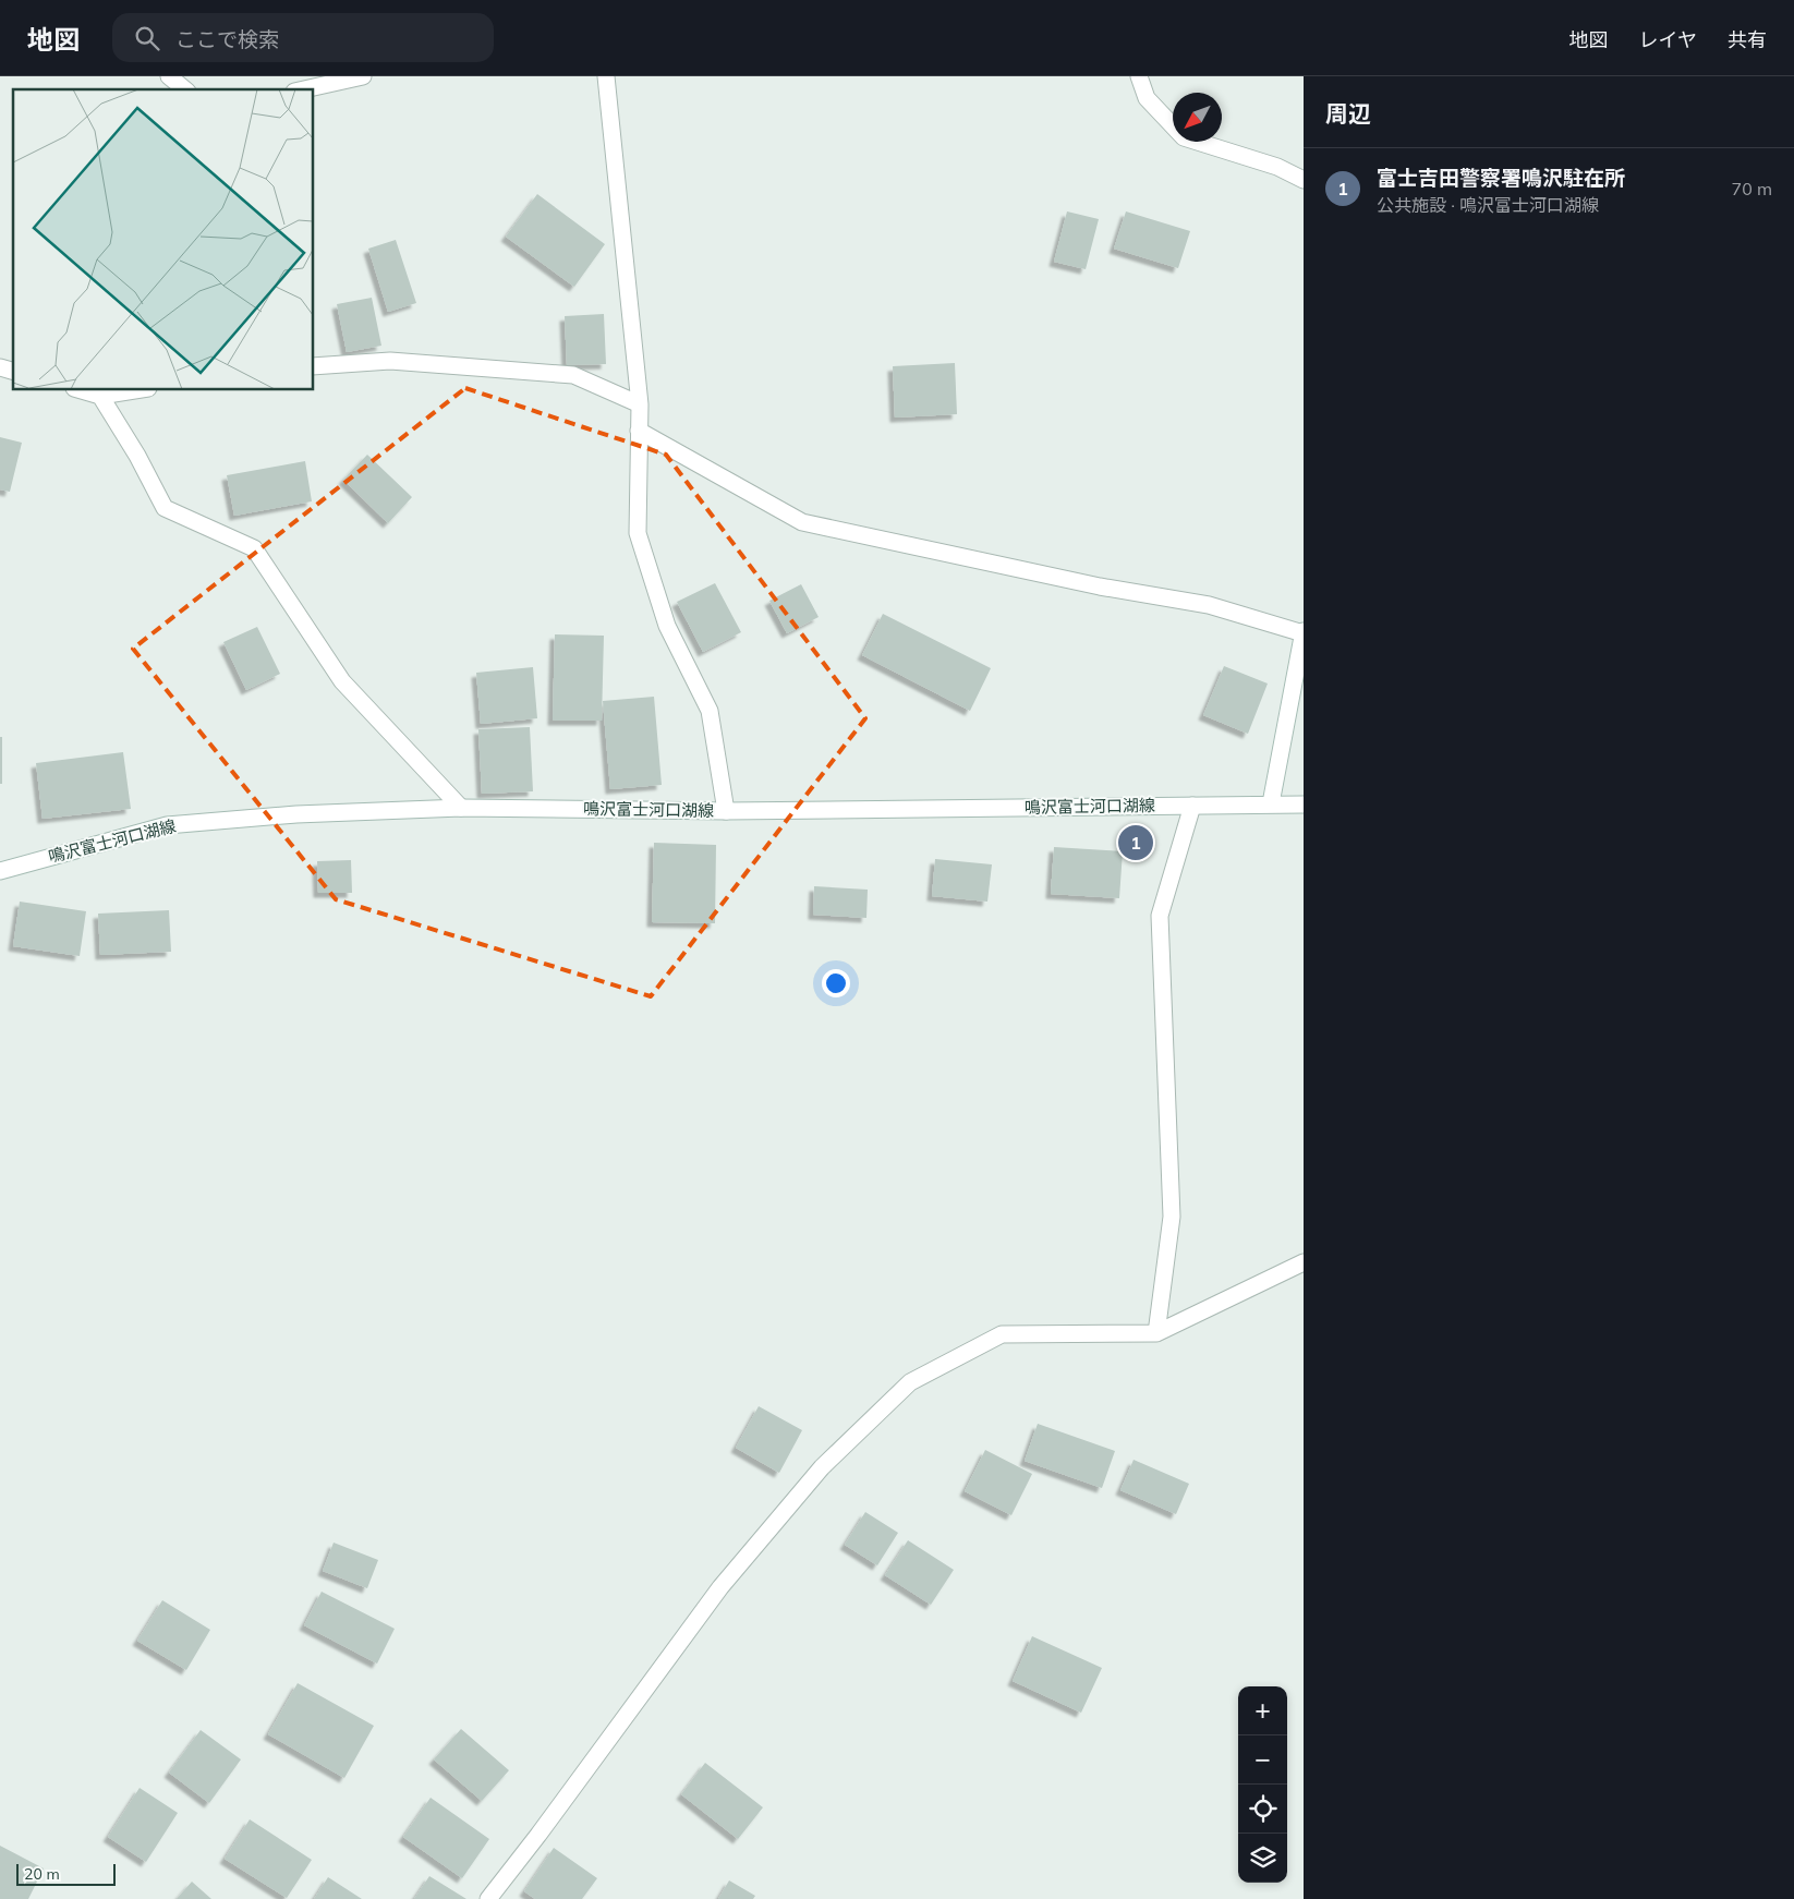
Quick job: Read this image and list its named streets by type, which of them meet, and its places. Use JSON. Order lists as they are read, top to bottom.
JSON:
{
  "streets": {
    "street": ["鳴沢富士河口湖線"]
  },
  "scale_bar": "20 m",
  "north": "bottom left",
  "page": {
    "header": "地図",
    "search": "ここで検索",
    "nav": ["地図", "レイヤ", "共有"],
    "heading": "周辺",
    "list": [
      {
        "mark": "1",
        "name": "富士吉田警察署鳴沢駐在所",
        "note": "公共施設 · 鳴沢富士河口湖線",
        "value": "70 m"
      }
    ],
    "pins": "1",
    "map_buttons": ["+", "−"],
    "scale": "20 m"
  }
}
